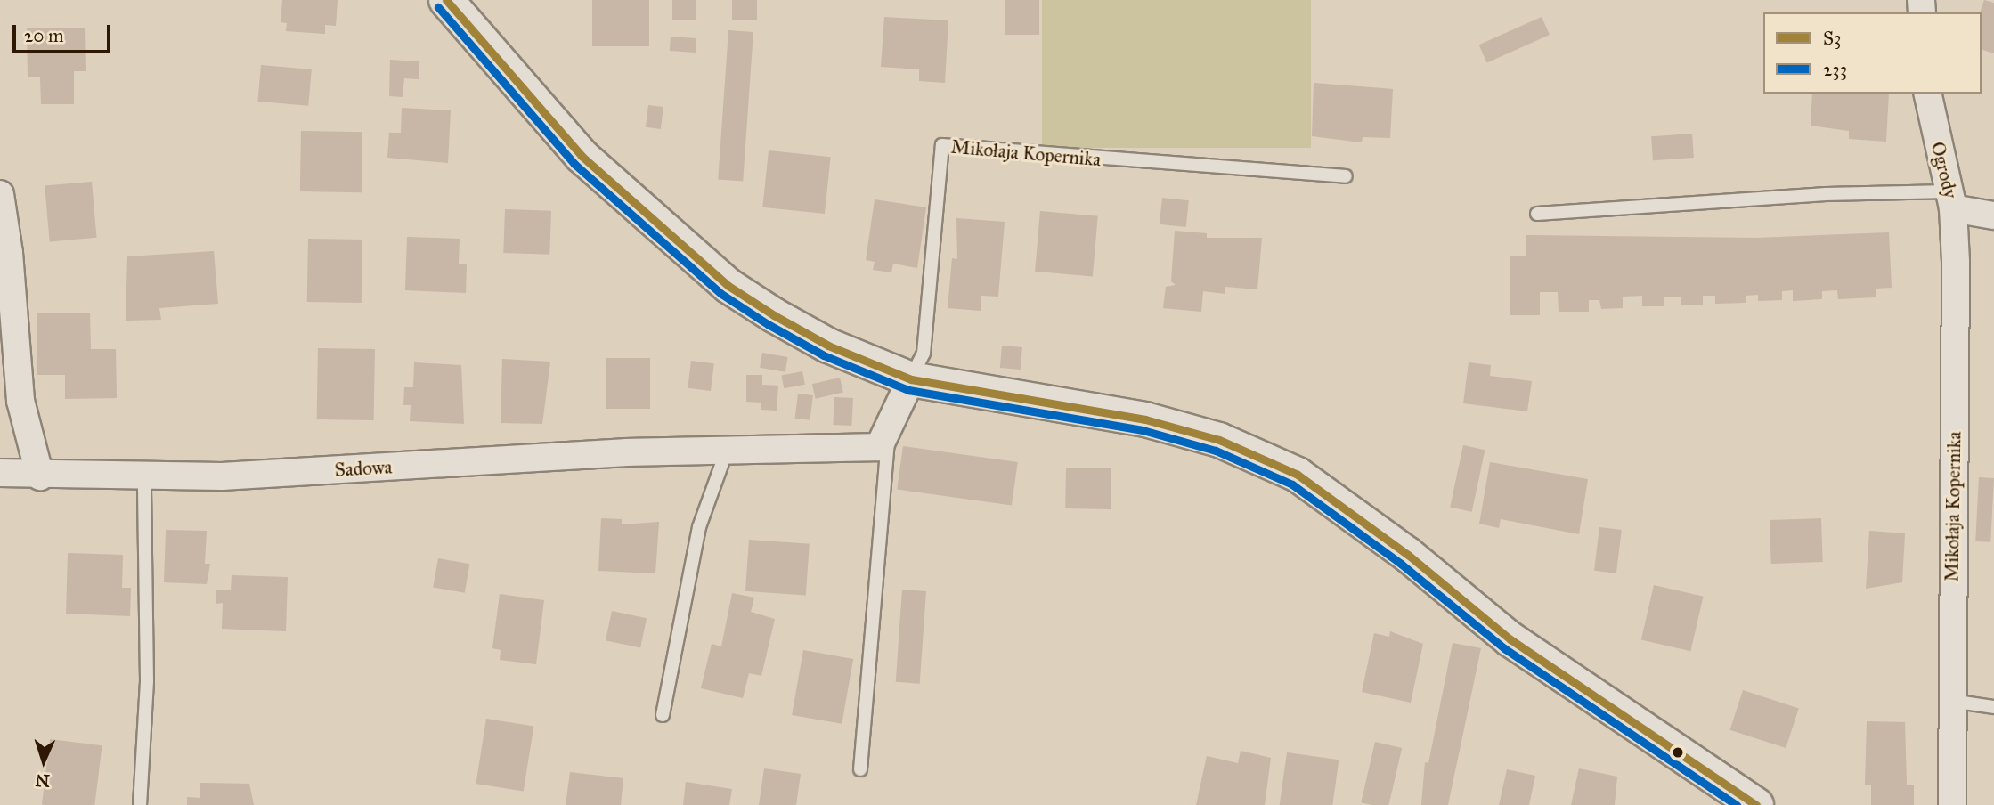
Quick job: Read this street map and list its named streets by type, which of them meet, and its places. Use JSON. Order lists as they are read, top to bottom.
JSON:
{
  "streets": {
    "street": ["Mikołaja Kopernika", "Ogrody", "Sadowa"]
  },
  "crossings": [
    ["Mikołaja Kopernika", "Ogrody"],
    ["Mikołaja Kopernika", "Sadowa"]
  ],
  "lines": ["transit line S3", "transit line 233"],
  "legend": ["S3", "233"],
  "scale_bar": "20 m",
  "north": "bottom"
}
